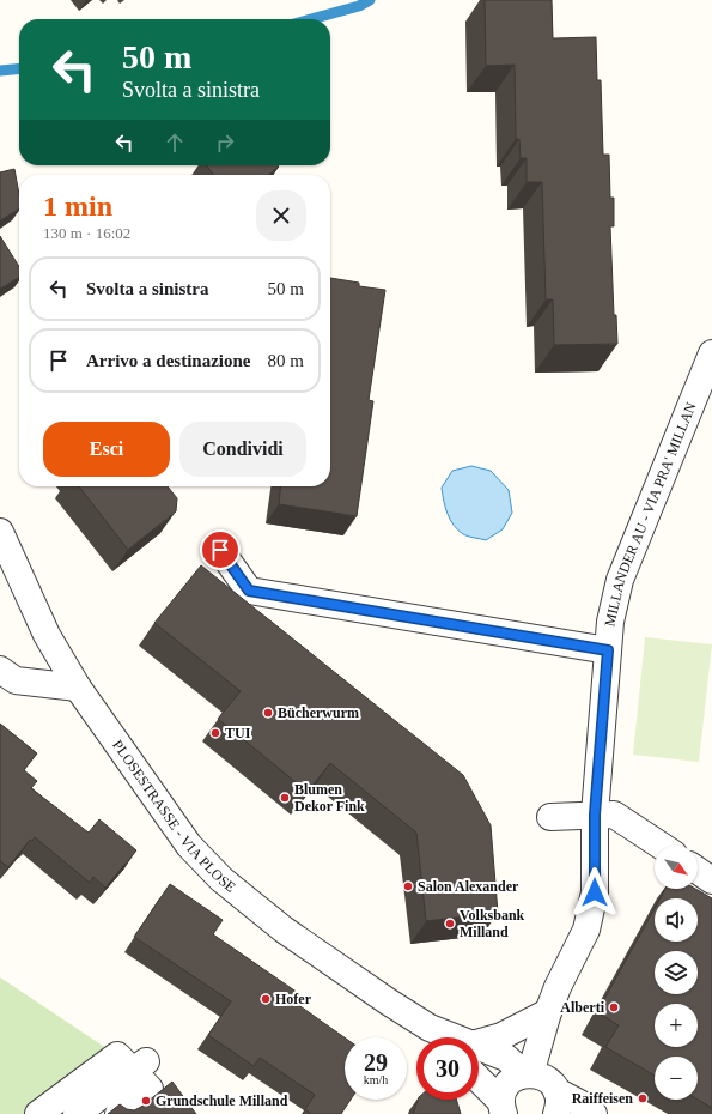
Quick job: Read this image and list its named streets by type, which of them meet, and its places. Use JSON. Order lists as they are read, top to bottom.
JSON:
{
  "streets": {
    "street": ["MILLANDER AU - VIA PRA' MILLAN", "PLOSESTRASSE - VIA PLOSE"]
  },
  "crossings": [
    ["MILLANDER AU - VIA PRA' MILLAN", "PLOSESTRASSE - VIA PLOSE"]
  ],
  "places": [
    "Bücherwurm",
    "TUI",
    "Blumen Dekor Fink",
    "Salon Alexander",
    "Volksbank Milland",
    "Hofer",
    "Alberti",
    "Raiffeisen",
    "Grundschule Milland"
  ],
  "north": "bottom right",
  "page": {
    "turn": ["50 m", "Svolta a sinistra"],
    "heading": ["1 min", "130 m · 16:02"],
    "list": [
      {
        "name": "Svolta a sinistra",
        "value": "50 m"
      },
      {
        "name": "Arrivo a destinazione",
        "value": "80 m"
      }
    ],
    "buttons": ["Esci", "Condividi"],
    "map_buttons": ["+", "−"],
    "speed": "29 km/h",
    "limit": "30"
  }
}
